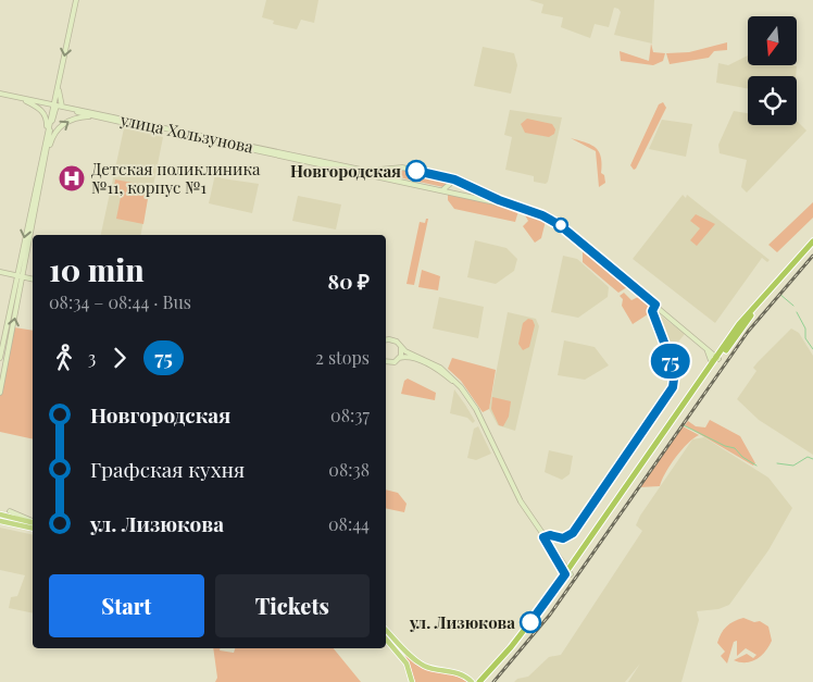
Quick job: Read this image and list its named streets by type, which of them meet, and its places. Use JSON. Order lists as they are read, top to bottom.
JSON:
{
  "streets": {
    "main road": ["улица Хользунова"]
  },
  "places": {
    "other": ["Новгородская", "ул. Лизюкова"],
    "hospital": ["Детская поликлиника №11, корпус №1"]
  },
  "lines": ["bus line 75"],
  "north": "bottom",
  "page": {
    "on_map": "75",
    "heading": ["10 min", "08:34 – 08:44 · Bus", "80 ₽"],
    "legs": ["3", "75", "2 stops"],
    "list": [
      {
        "name": "Новгородская",
        "value": "08:37"
      },
      {
        "name": "Графская кухня",
        "value": "08:38"
      },
      {
        "name": "ул. Лизюкова",
        "value": "08:44"
      }
    ],
    "buttons": ["Start", "Tickets"]
  }
}
